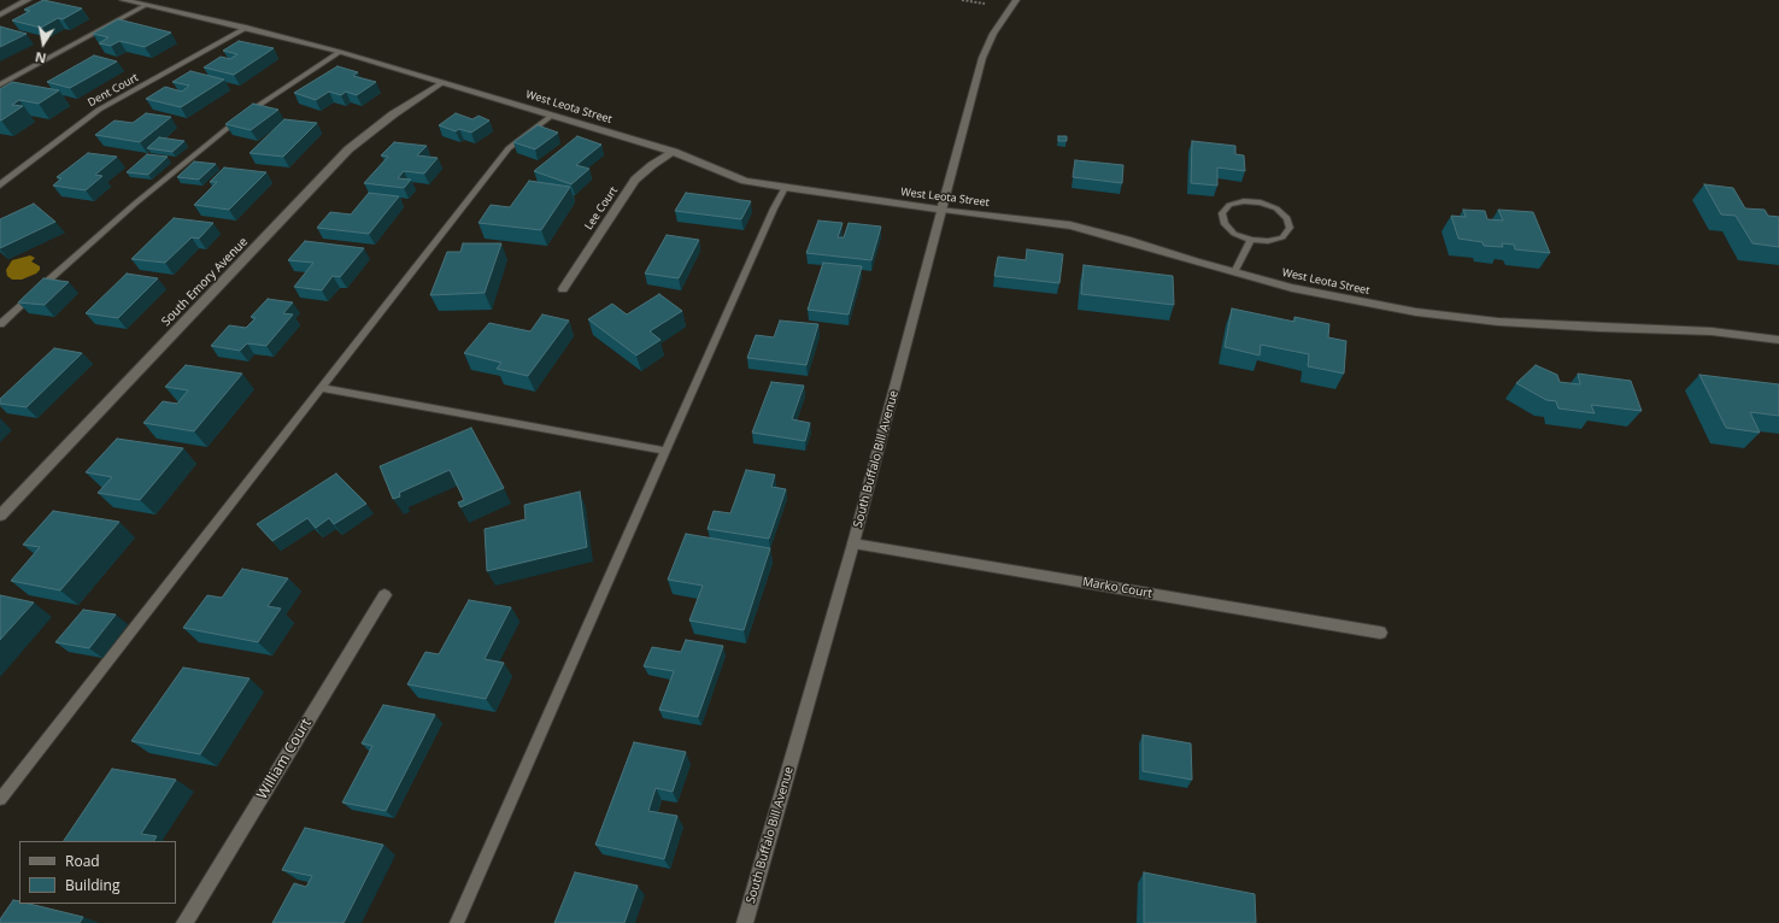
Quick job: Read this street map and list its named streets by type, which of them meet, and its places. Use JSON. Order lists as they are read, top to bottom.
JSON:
{
  "streets": {
    "street": [
      "Dent Court",
      "West Leota Street",
      "Lee Court",
      "South Emory Avenue",
      "South Buffalo Bill Avenue",
      "Marko Court",
      "William Court"
    ]
  },
  "crossings": [
    ["Dent Court", "West Leota Street"],
    ["West Leota Street", "Lee Court"],
    ["West Leota Street", "South Emory Avenue"],
    ["West Leota Street", "South Buffalo Bill Avenue"],
    ["South Buffalo Bill Avenue", "Marko Court"]
  ],
  "legend": ["Road", "Building"],
  "north": "bottom"
}
